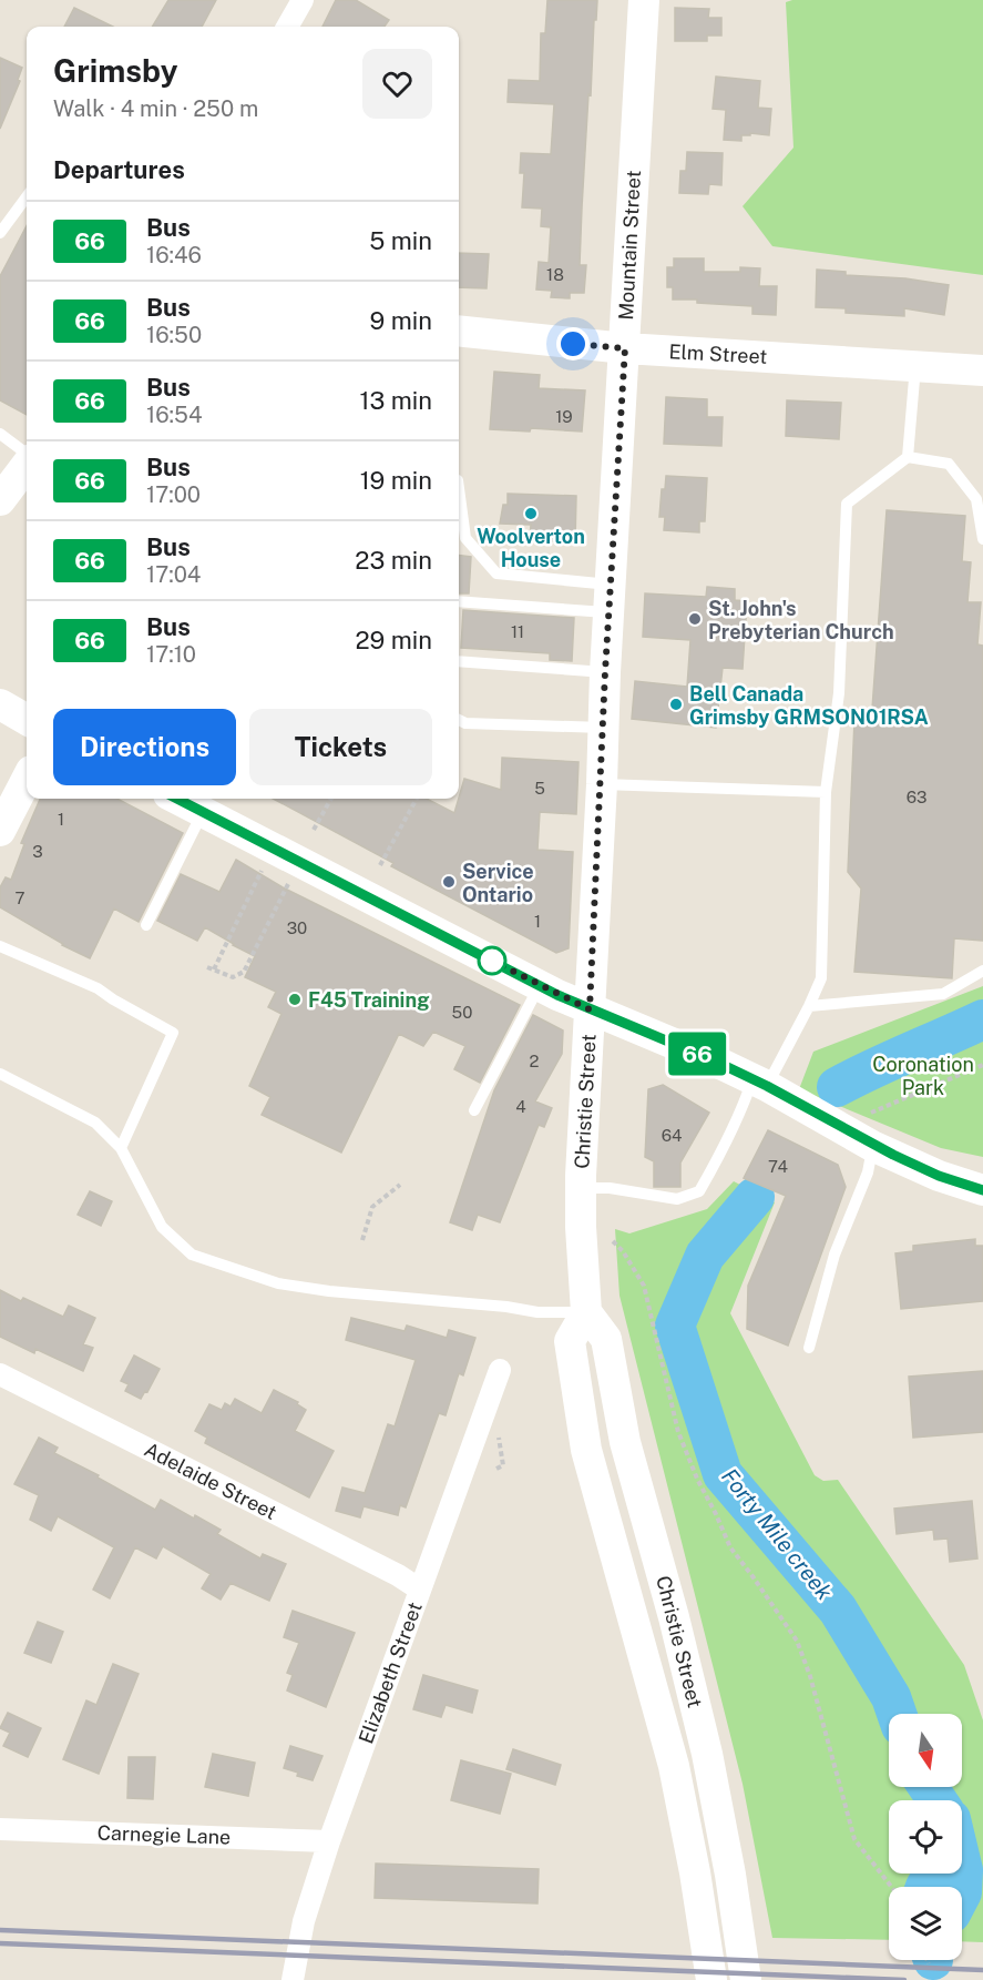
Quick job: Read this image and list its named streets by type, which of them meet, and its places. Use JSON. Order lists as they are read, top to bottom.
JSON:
{
  "streets": {
    "main road": ["Mountain Street", "Elm Street", "Christie Street"],
    "street": ["Adelaide Street", "Elizabeth Street", "Carnegie Lane"]
  },
  "crossings": [
    ["Mountain Street", "Elm Street"],
    ["Mountain Street", "Christie Street"],
    ["Adelaide Street", "Elizabeth Street"],
    ["Elizabeth Street", "Carnegie Lane"]
  ],
  "water": ["Forty Mile creek"],
  "parks": ["Coronation Park"],
  "places": [
    "Woolverton House",
    "St. John's Prebyterian Church",
    "Bell Canada Grimsby GRMSON01RSA",
    "Service Ontario",
    "F45 Training"
  ],
  "lines": ["bus line 66"],
  "house_numbers": [
    "18",
    "19",
    "11",
    "5",
    "63",
    "1",
    "3",
    "7",
    "1",
    "30",
    "50",
    "2",
    "4",
    "64",
    "74"
  ],
  "north": "bottom",
  "page": {
    "on_map": "66",
    "heading": [
      ["Grimsby", "Walk · 4 min · 250 m"],
      "Departures"
    ],
    "list": [
      {
        "mark": "66",
        "name": "Bus",
        "note": "16:46",
        "value": "5 min"
      },
      {
        "mark": "66",
        "name": "Bus",
        "note": "16:50",
        "value": "9 min"
      },
      {
        "mark": "66",
        "name": "Bus",
        "note": "16:54",
        "value": "13 min"
      },
      {
        "mark": "66",
        "name": "Bus",
        "note": "17:00",
        "value": "19 min"
      },
      {
        "mark": "66",
        "name": "Bus",
        "note": "17:04",
        "value": "23 min"
      },
      {
        "mark": "66",
        "name": "Bus",
        "note": "17:10",
        "value": "29 min"
      }
    ],
    "buttons": ["Directions", "Tickets"]
  }
}
